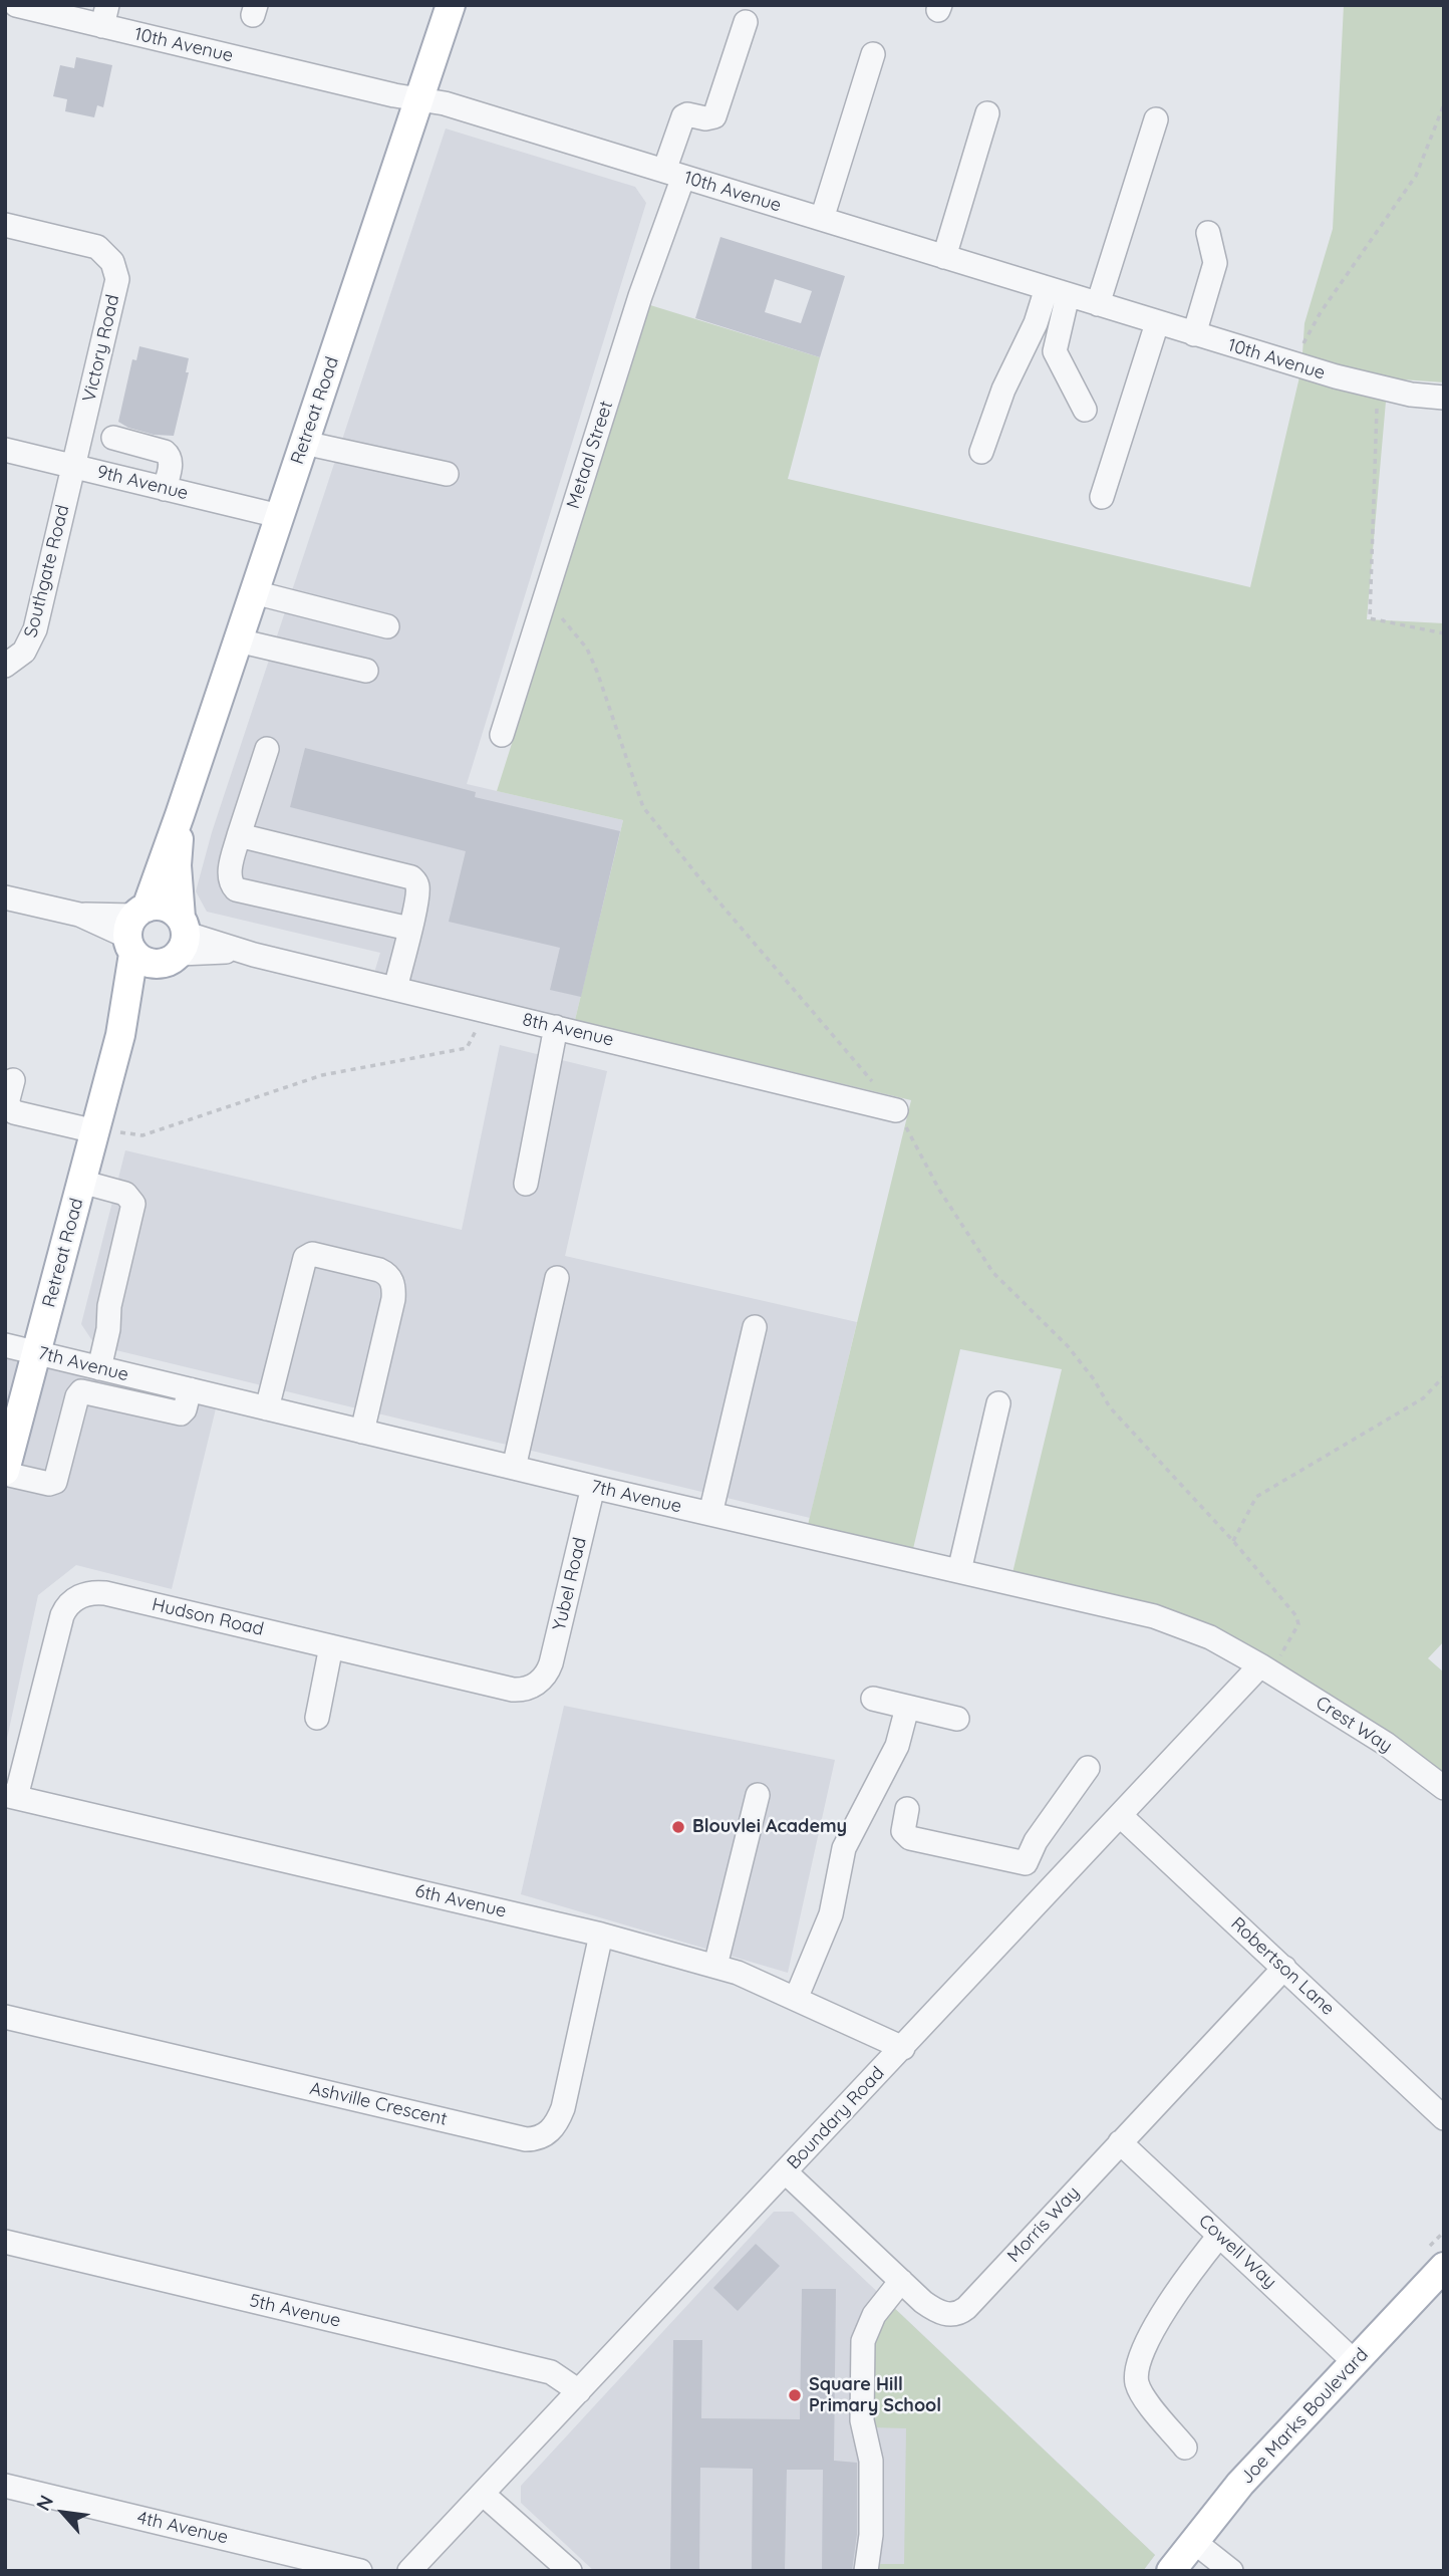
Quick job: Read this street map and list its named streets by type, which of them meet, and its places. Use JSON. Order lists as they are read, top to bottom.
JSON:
{
  "streets": {
    "main road": ["Retreat Road", "Joe Marks Boulevard"],
    "street": [
      "10th Avenue",
      "Victory Road",
      "Metaal Street",
      "9th Avenue",
      "Southgate Road",
      "8th Avenue",
      "7th Avenue",
      "Yubel Road",
      "Hudson Road",
      "Crest Way",
      "6th Avenue",
      "Robertson Lane",
      "Ashville Crescent",
      "Boundary Road",
      "Morris Way",
      "Cowell Way",
      "5th Avenue",
      "4th Avenue"
    ]
  },
  "crossings": [
    ["10th Avenue", "Retreat Road"],
    ["10th Avenue", "Metaal Street"],
    ["Victory Road", "9th Avenue"],
    ["Victory Road", "Southgate Road"],
    ["Retreat Road", "9th Avenue"],
    ["Retreat Road", "8th Avenue"],
    ["Retreat Road", "7th Avenue"],
    ["9th Avenue", "Southgate Road"],
    ["7th Avenue", "Yubel Road"],
    ["7th Avenue", "Crest Way"],
    ["7th Avenue", "Boundary Road"],
    ["Yubel Road", "Hudson Road"],
    ["Hudson Road", "6th Avenue"],
    ["Crest Way", "Boundary Road"],
    ["6th Avenue", "Ashville Crescent"],
    ["6th Avenue", "Boundary Road"],
    ["Robertson Lane", "Boundary Road"],
    ["Robertson Lane", "Morris Way"],
    ["Boundary Road", "Morris Way"],
    ["Boundary Road", "5th Avenue"],
    ["Morris Way", "Cowell Way"],
    ["Cowell Way", "Joe Marks Boulevard"]
  ],
  "places": ["Blouvlei Academy", "Square Hill Primary School"],
  "north": "top left"
}
